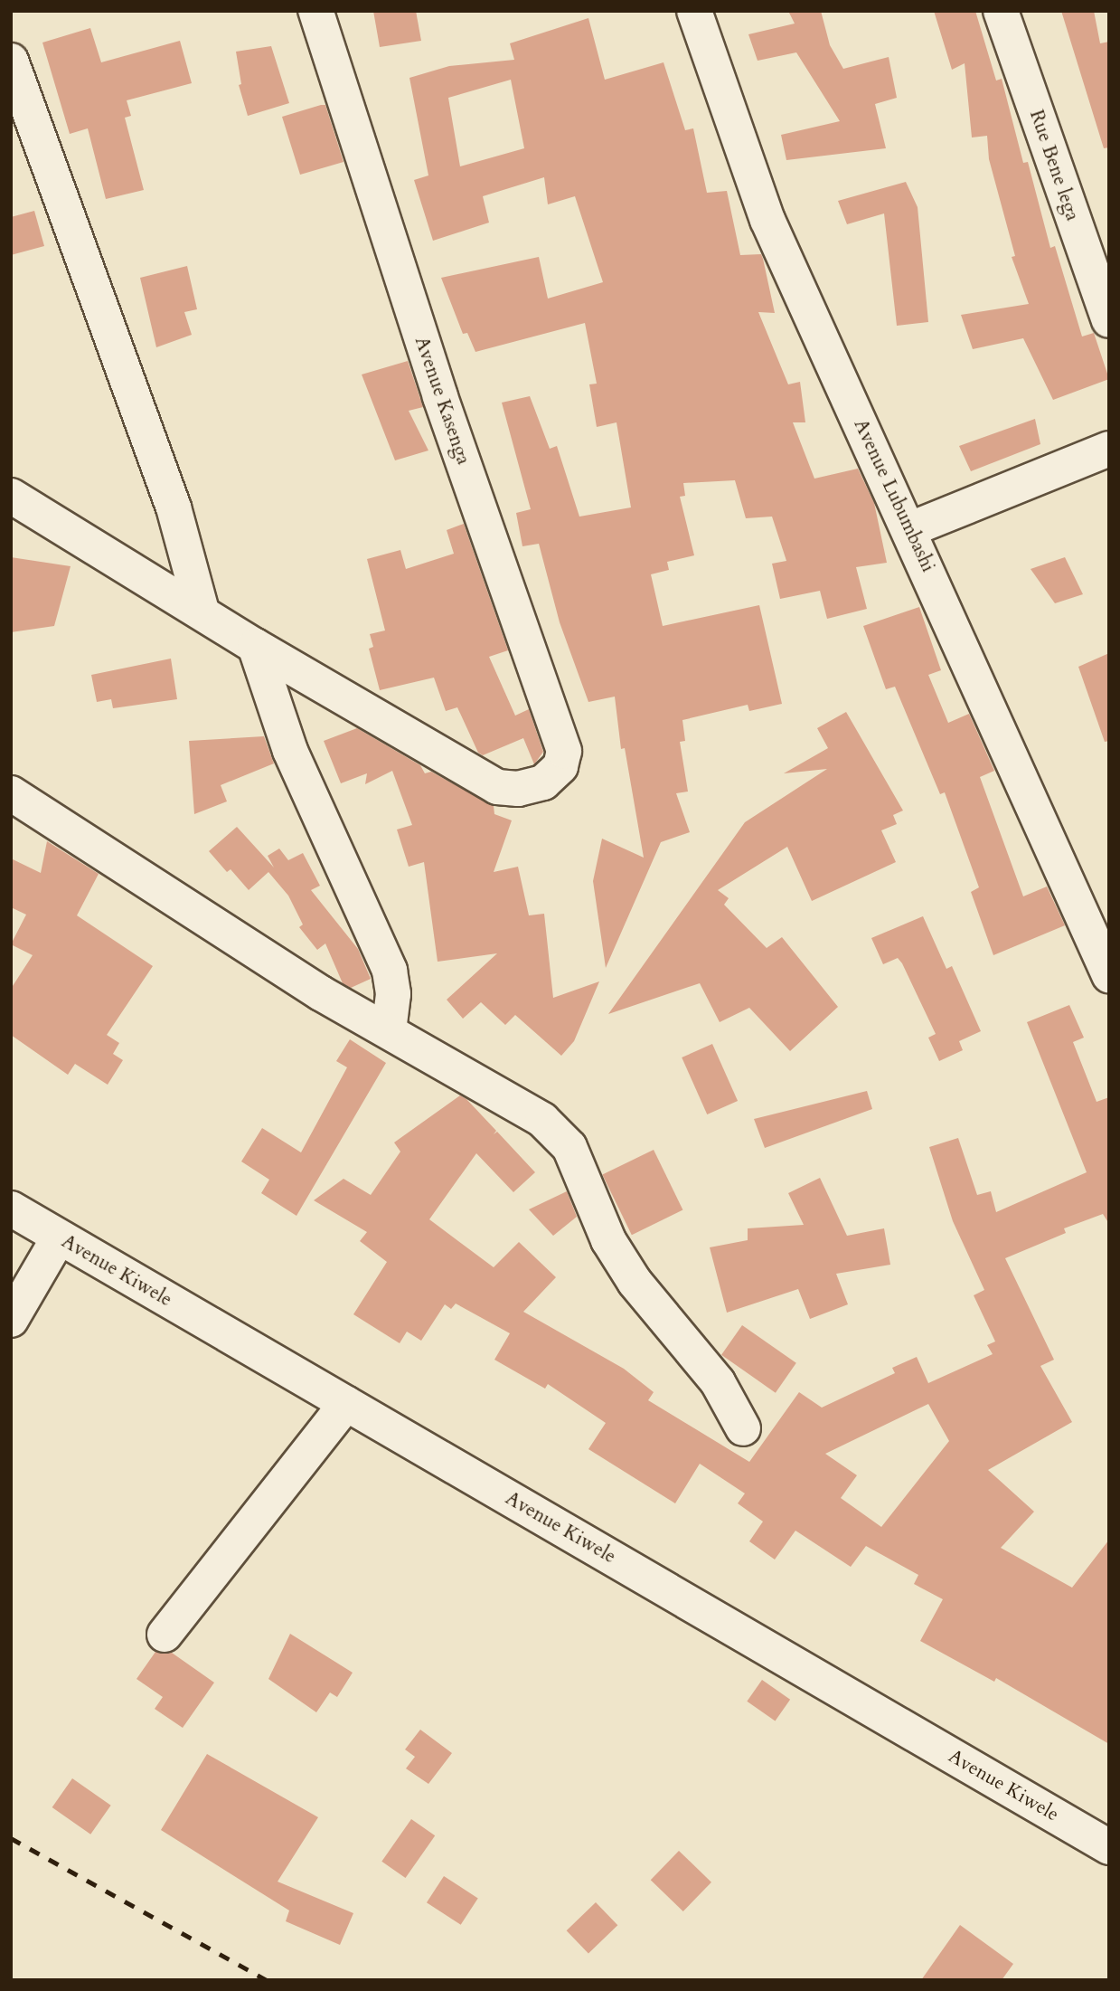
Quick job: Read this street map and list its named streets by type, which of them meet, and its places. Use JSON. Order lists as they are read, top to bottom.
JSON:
{
  "streets": {
    "street": [
      "Rue Bene lega",
      "Avenue Kasenga",
      "Avenue Lubumbashi",
      "Avenue Kiwele"
    ]
  }
}
